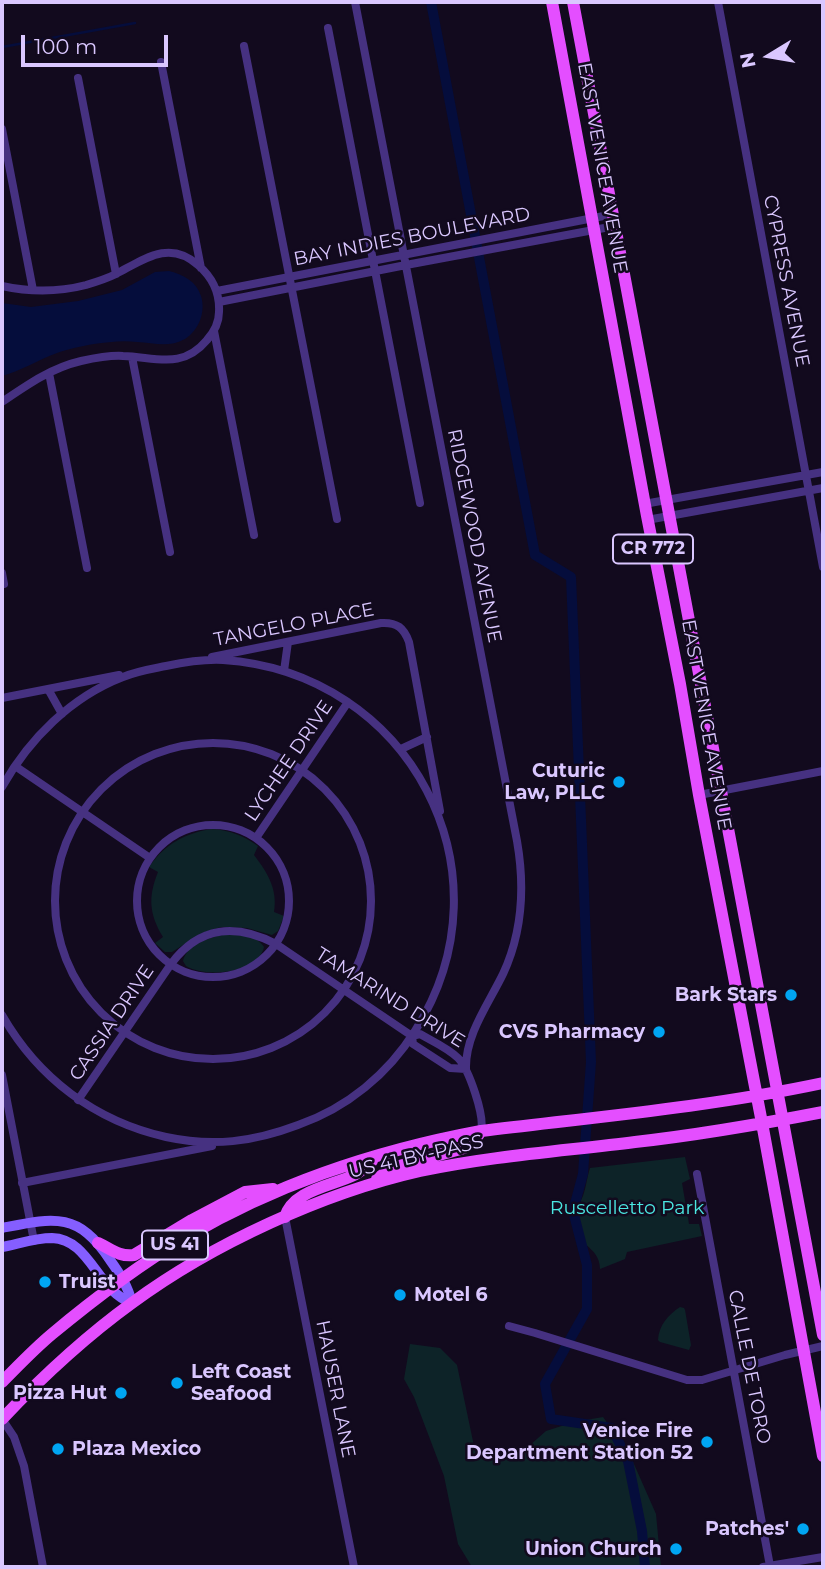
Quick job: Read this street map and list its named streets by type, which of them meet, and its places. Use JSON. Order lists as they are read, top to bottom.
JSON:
{
  "streets": {
    "main road": [
      "EAST VENICE AVENUE",
      "CR 772",
      "US 41 BY-PASS",
      "US 41"
    ],
    "street": [
      "BAY INDIES BOULEVARD",
      "CYPRESS AVENUE",
      "RIDGEWOOD AVENUE",
      "TANGELO PLACE",
      "LYCHEE DRIVE",
      "TAMARIND DRIVE",
      "CASSIA DRIVE",
      "CALLE DE TORO",
      "HAUSER LANE"
    ]
  },
  "crossings": [
    ["EAST VENICE AVENUE", "BAY INDIES BOULEVARD"],
    ["EAST VENICE AVENUE", "US 41 BY-PASS"],
    ["BAY INDIES BOULEVARD", "RIDGEWOOD AVENUE"],
    ["RIDGEWOOD AVENUE", "TAMARIND DRIVE"],
    ["TAMARIND DRIVE", "CASSIA DRIVE"],
    ["TAMARIND DRIVE", "US 41 BY-PASS"],
    ["US 41 BY-PASS", "HAUSER LANE"]
  ],
  "parks": ["Ruscelletto Park"],
  "places": [
    "Cuturic Law, PLLC",
    "Bark Stars",
    "CVS Pharmacy",
    "Truist",
    "Motel 6",
    "Left Coast Seafood",
    "Pizza Hut",
    "Venice Fire Department Station 52",
    "Plaza Mexico",
    "Patches'",
    "Union Church"
  ],
  "scale_bar": "100 m",
  "north": "left"
}
